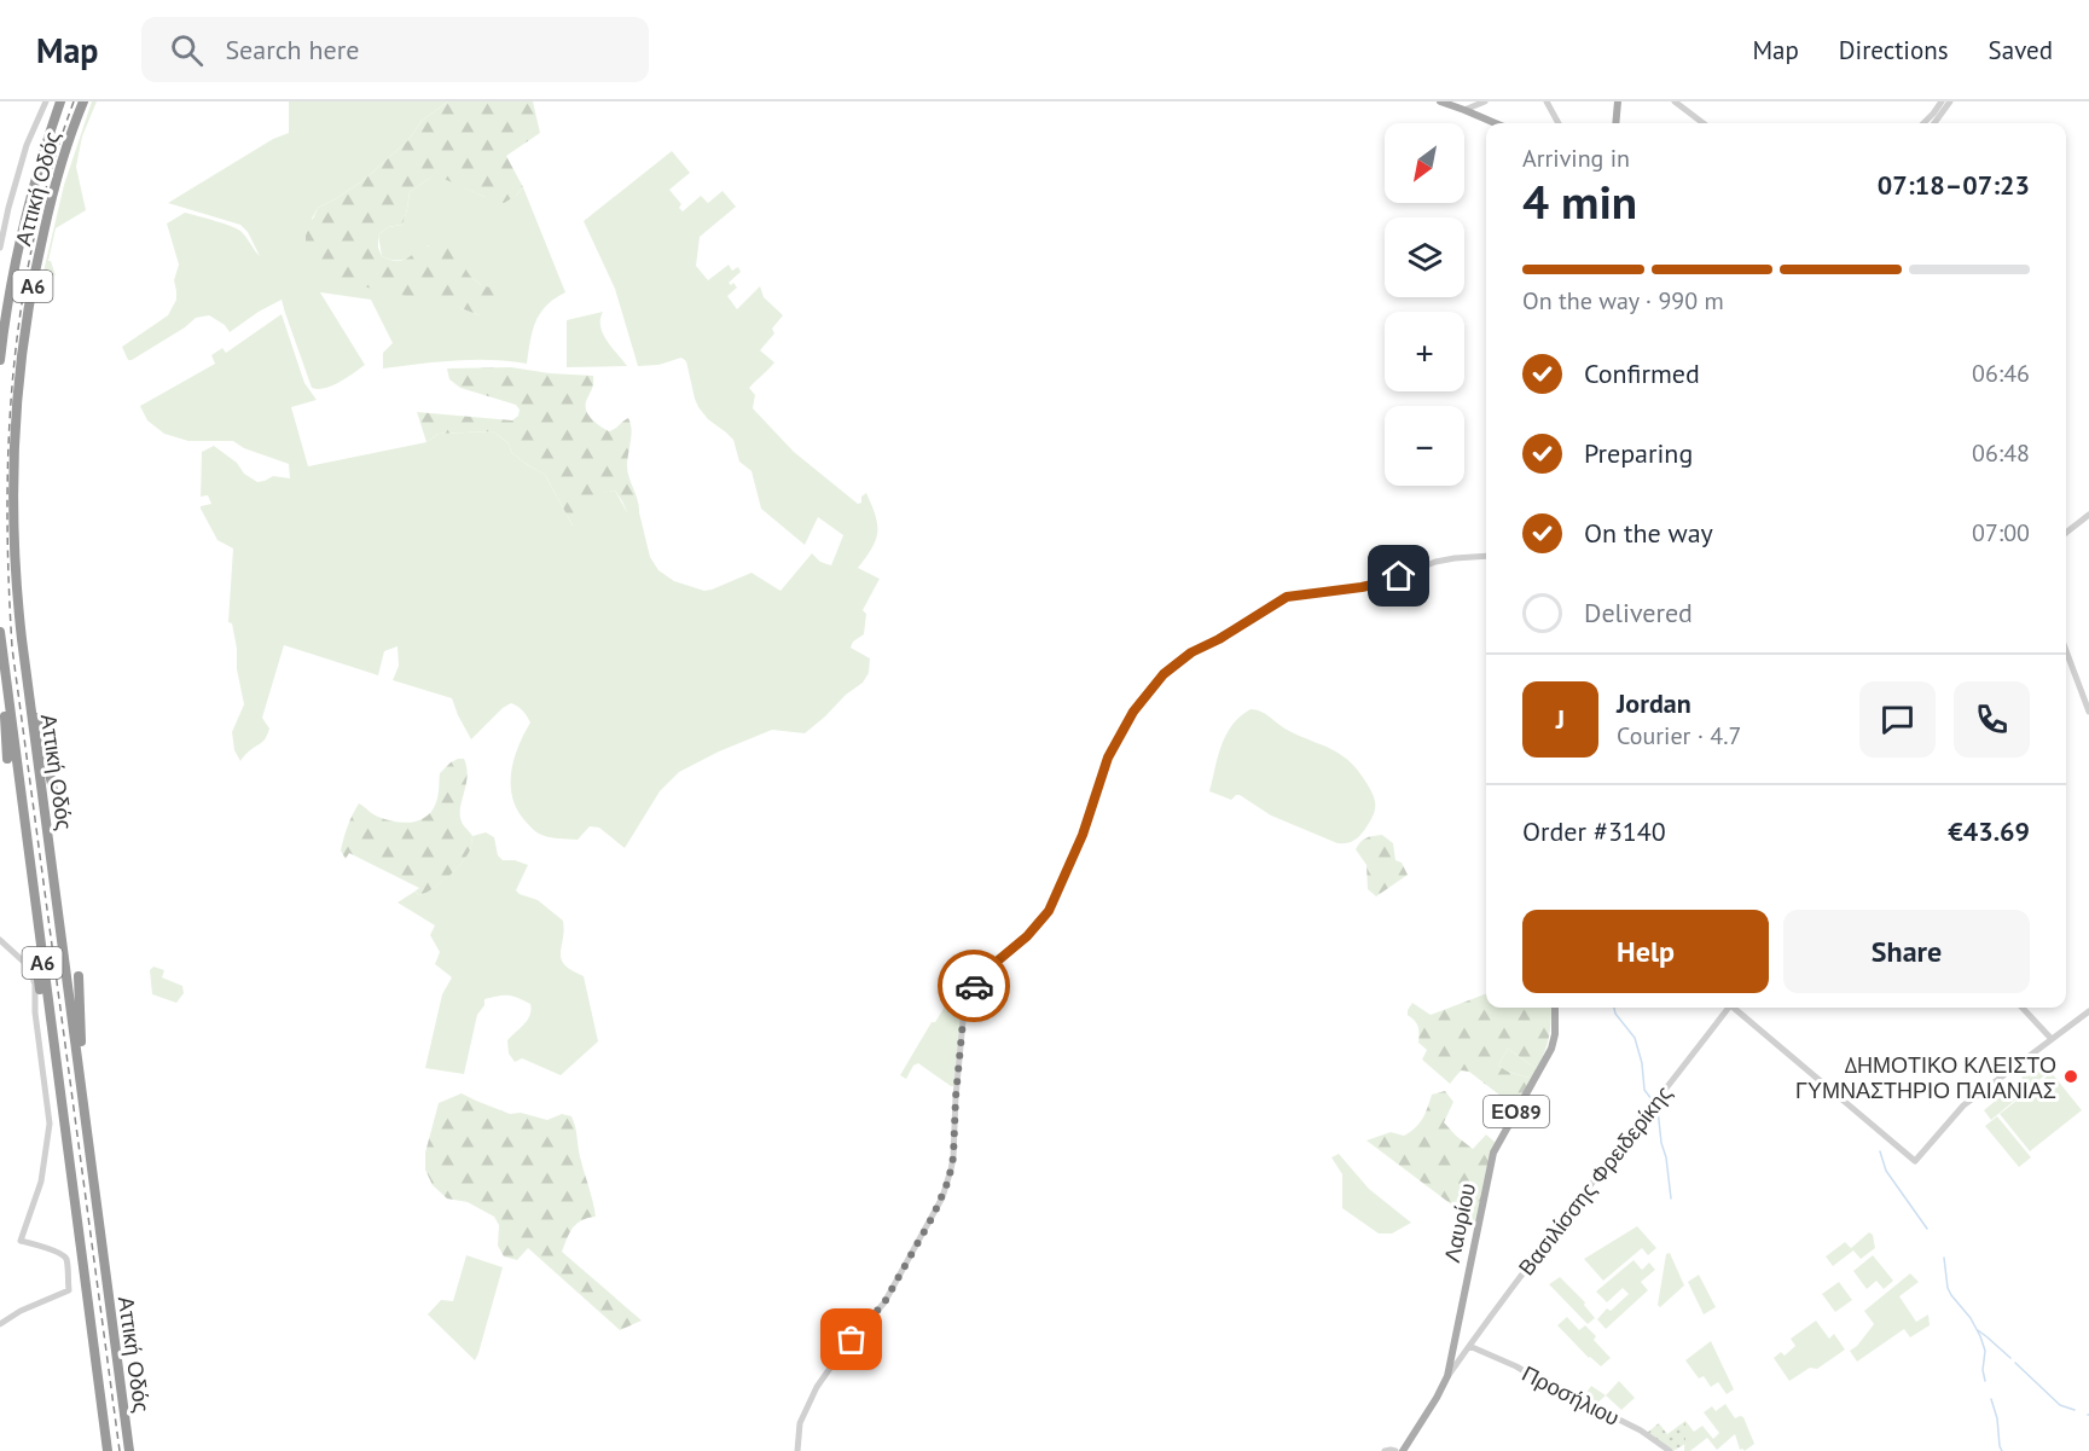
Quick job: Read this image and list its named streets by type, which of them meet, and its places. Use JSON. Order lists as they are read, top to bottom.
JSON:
{
  "streets": {
    "highway": ["Αττική Οδός", "Α6"],
    "main road": ["ΕΟ89", "Λαυρίου"],
    "street": ["Βασιλίσσης Φρειδερίκης", "Προσήλιου"]
  },
  "crossings": [
    ["Βασιλίσσης Φρειδερίκης", "Λαυρίου"],
    ["Βασιλίσσης Φρειδερίκης", "Προσήλιου"]
  ],
  "places": ["ΔΗΜΟΤΙΚΟ ΚΛΕΙΣΤΟ ΓΥΜΝΑΣΤΗΡΙΟ ΠΑΙΑΝΙΑΣ"],
  "north": "bottom left",
  "page": {
    "header": "Map",
    "search": "Search here",
    "nav": ["Map", "Directions", "Saved"],
    "map_buttons": ["+", "−"],
    "heading": ["4 min", "Arriving in", "07:18–07:23"],
    "panel": [
      "Jordan",
      "Courier · 4.7",
      "Order #3140",
      "€43.69"
    ],
    "bar": "On the way · 990 m",
    "list": [
      ["Confirmed", "06:46"],
      ["Preparing", "06:48"],
      ["On the way", "07:00"],
      "Delivered"
    ],
    "round": "J",
    "buttons": ["Help", "Share"]
  }
}
